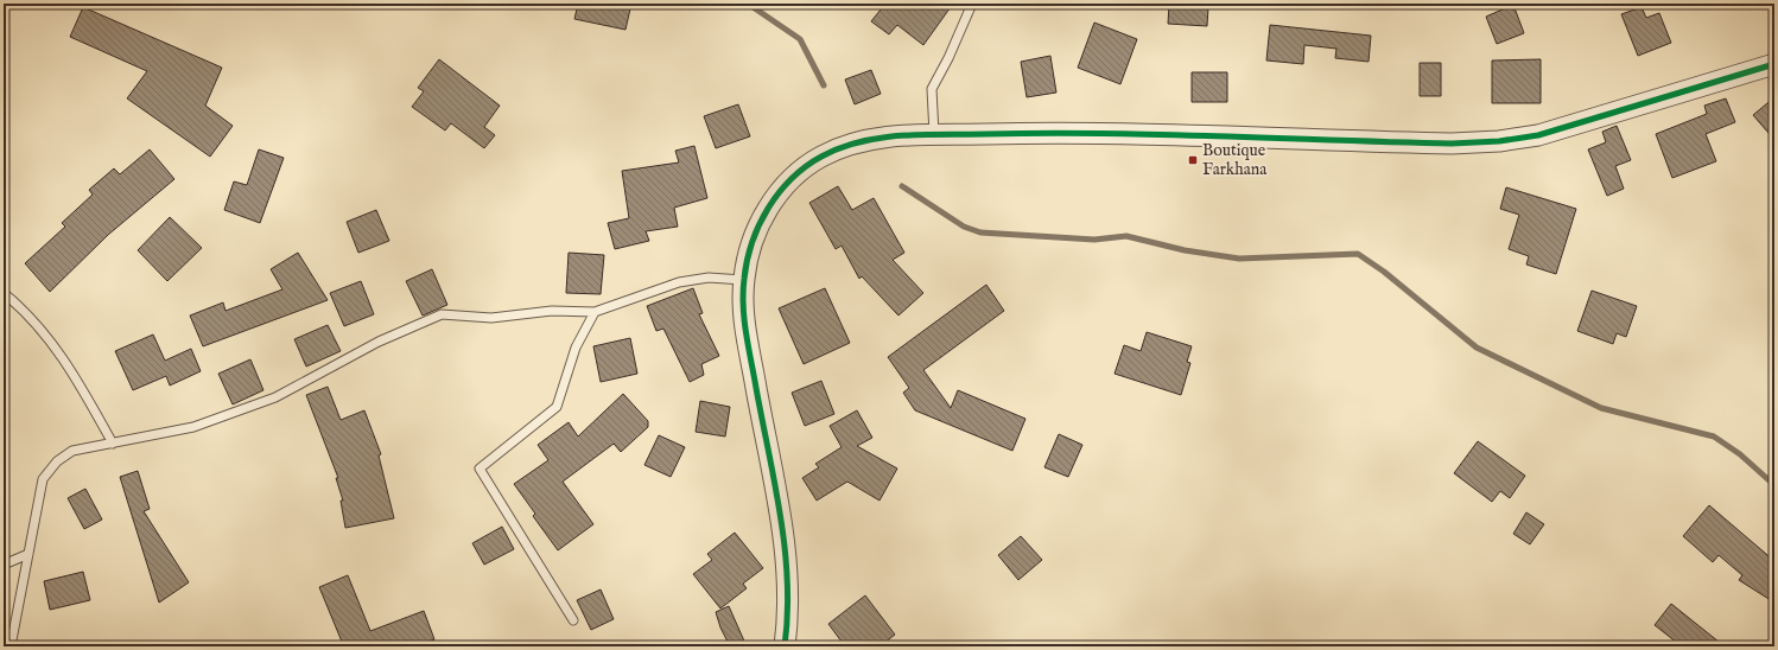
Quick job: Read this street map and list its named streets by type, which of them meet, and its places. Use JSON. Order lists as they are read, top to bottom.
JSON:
{
  "places": {
    "transit": ["Boutique Farkhana"]
  }
}
